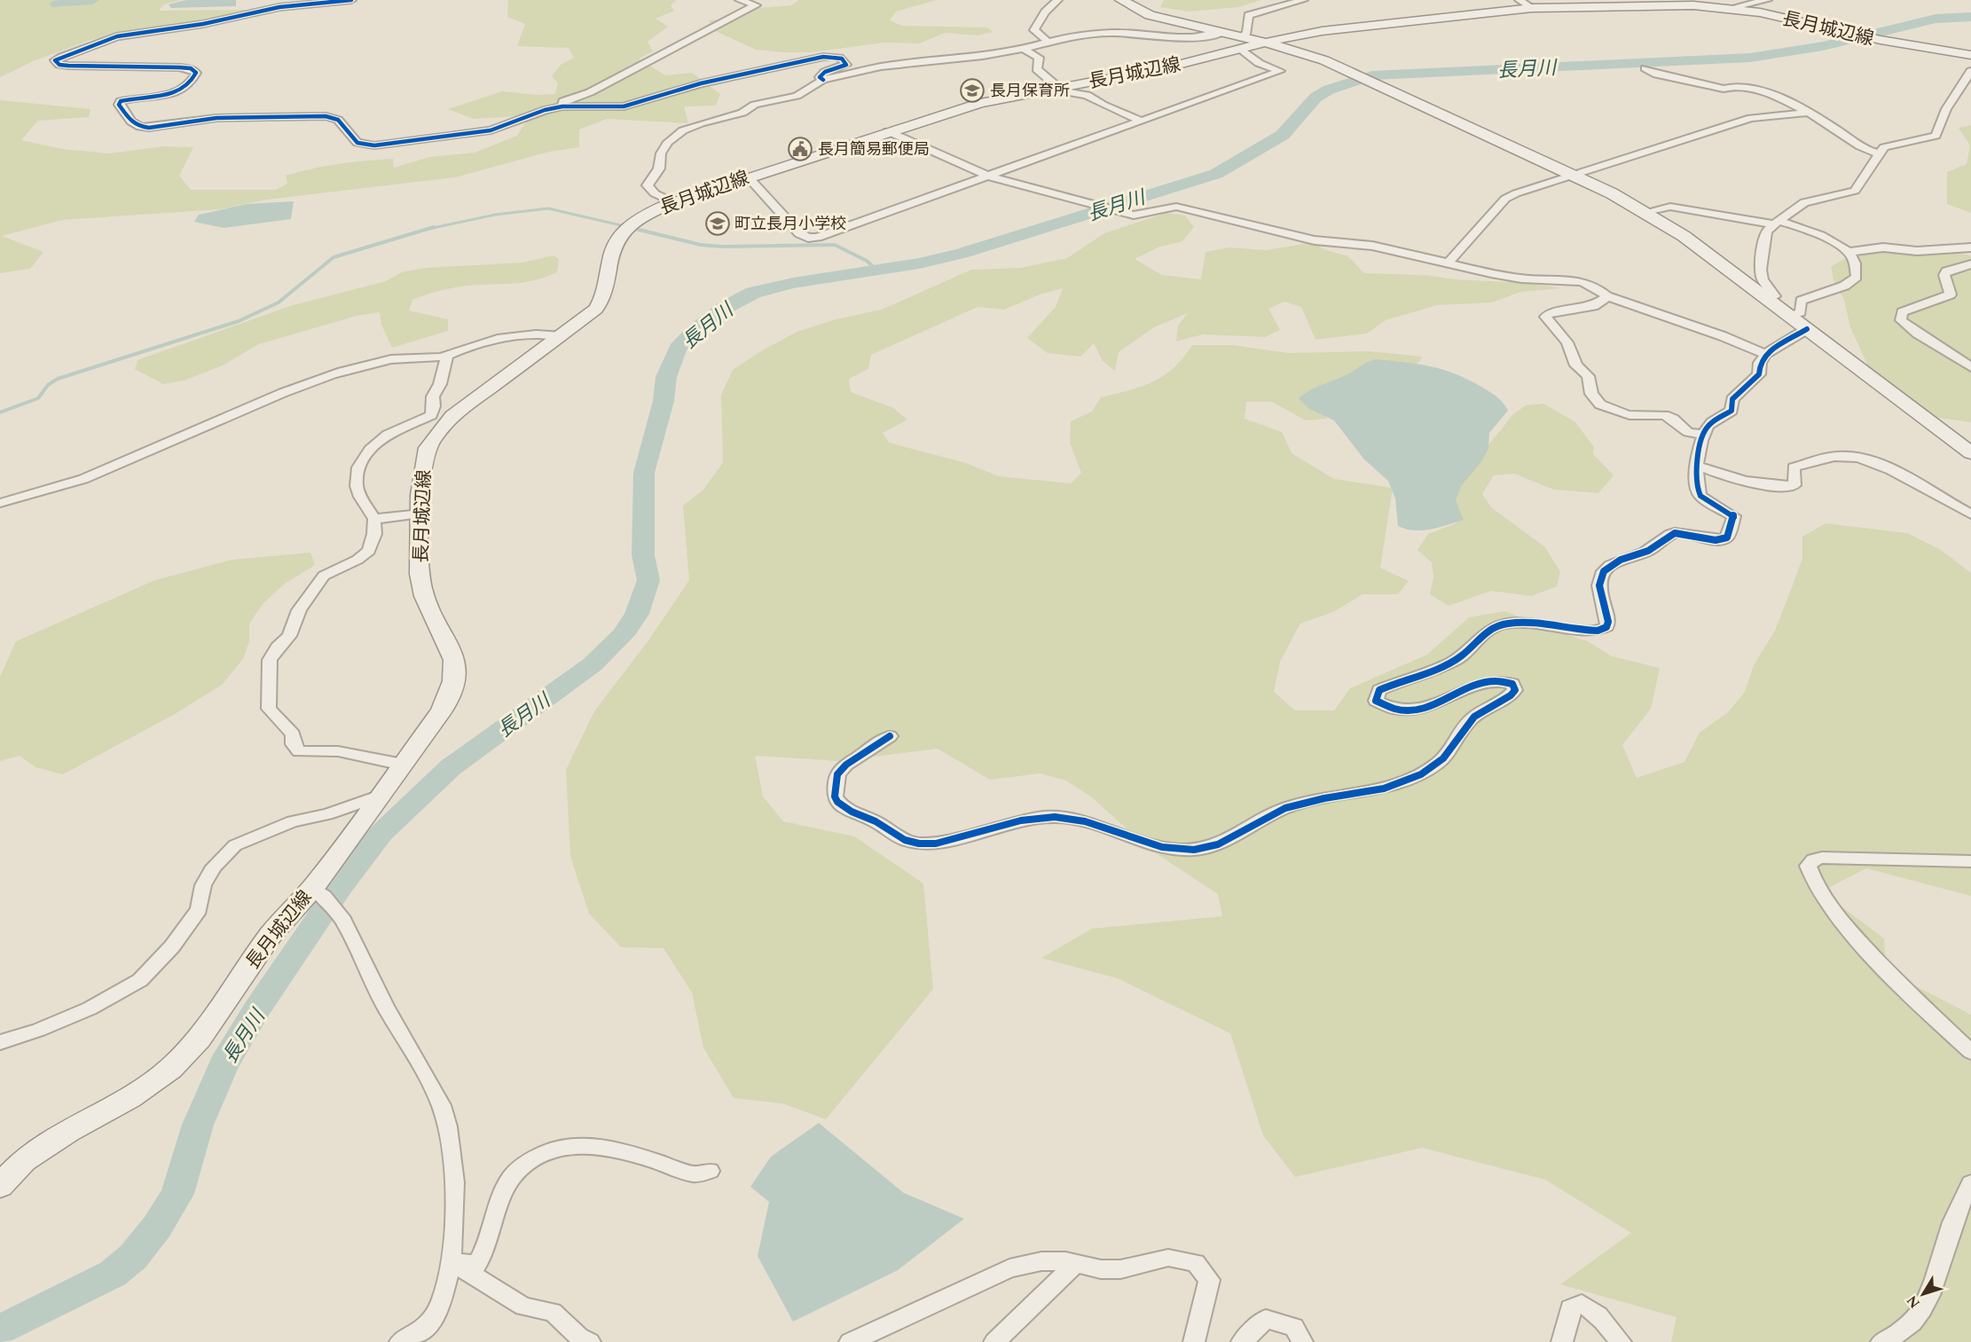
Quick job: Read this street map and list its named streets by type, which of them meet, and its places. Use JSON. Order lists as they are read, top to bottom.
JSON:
{
  "streets": {
    "main road": ["長月城辺線"]
  },
  "water": ["長月川"],
  "places": {
    "school or university": ["長月保育所", "町立長月小学校"],
    "public building": ["長月簡易郵便局"]
  },
  "north": "bottom left"
}
